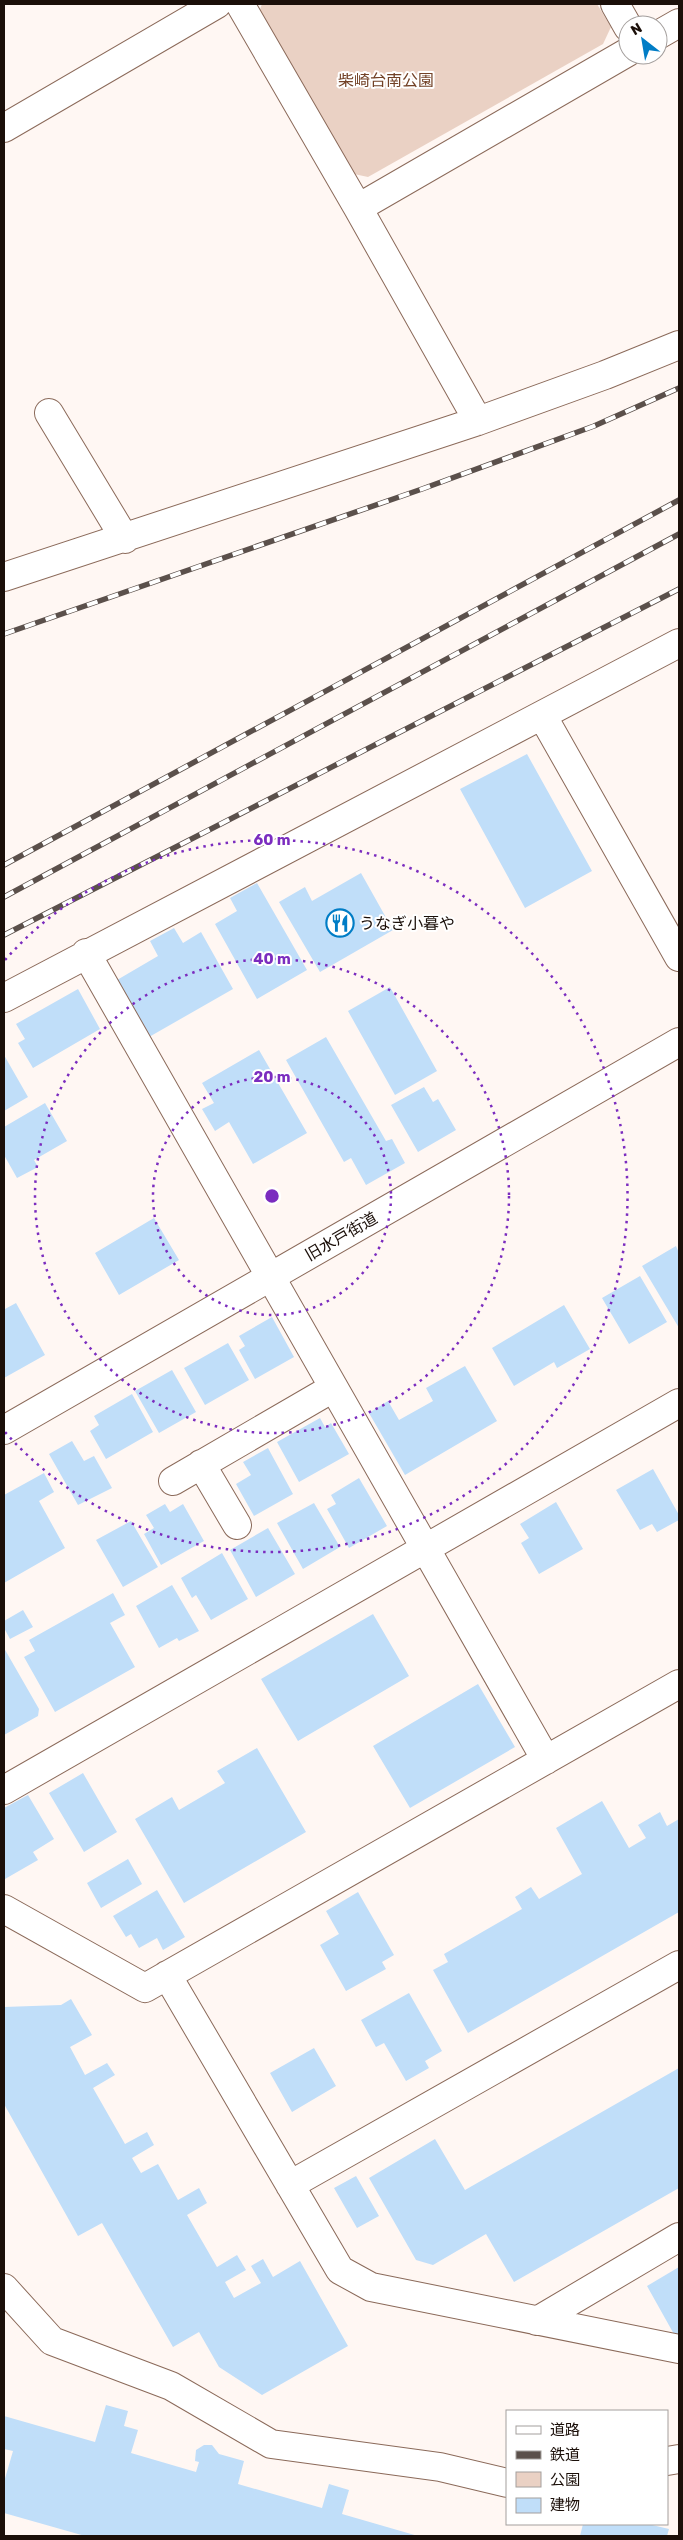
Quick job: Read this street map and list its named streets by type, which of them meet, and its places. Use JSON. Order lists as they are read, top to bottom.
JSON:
{
  "streets": {
    "street": ["旧水戸街道"]
  },
  "parks": ["柴崎台南公園"],
  "places": {
    "restaurant": ["うなぎ小暮や"]
  },
  "legend": [
    "道路",
    "鉄道",
    "公園",
    "建物"
  ],
  "north": "top left",
  "rings": ["60 m", "40 m", "20 m"]
}
